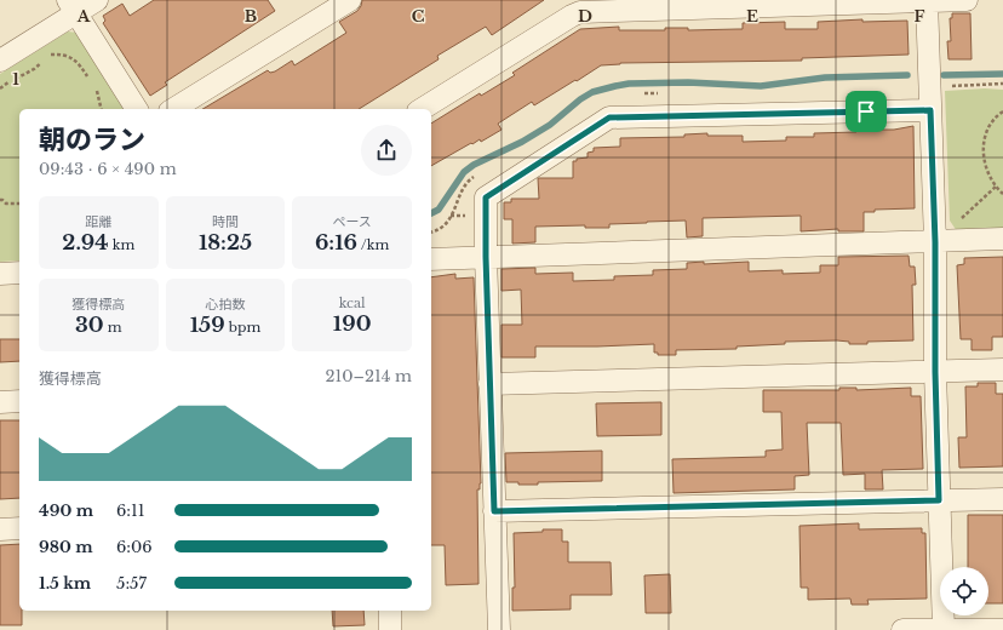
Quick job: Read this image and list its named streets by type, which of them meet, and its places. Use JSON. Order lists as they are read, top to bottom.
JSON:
{
  "page": {
    "heading": ["朝のラン", "09:43 · 6 × 490 m"],
    "stats": [
      ["距離", "2.94 km"],
      ["時間", "18:25"],
      ["ペース", "6:16 /km"],
      ["獲得標高", "30 m"],
      ["心拍数", "159 bpm"],
      ["kcal", "190"]
    ],
    "chart": ["獲得標高", "210–214 m"],
    "list": [
      {
        "name": "490 m",
        "note": "6:11"
      },
      {
        "name": "980 m",
        "note": "6:06"
      },
      {
        "name": "1.5 km",
        "note": "5:57"
      }
    ]
  },
  "grid": {
    "columns": [
      "A",
      "B",
      "C",
      "D",
      "E",
      "F"
    ],
    "rows": ["1"]
  }
}
